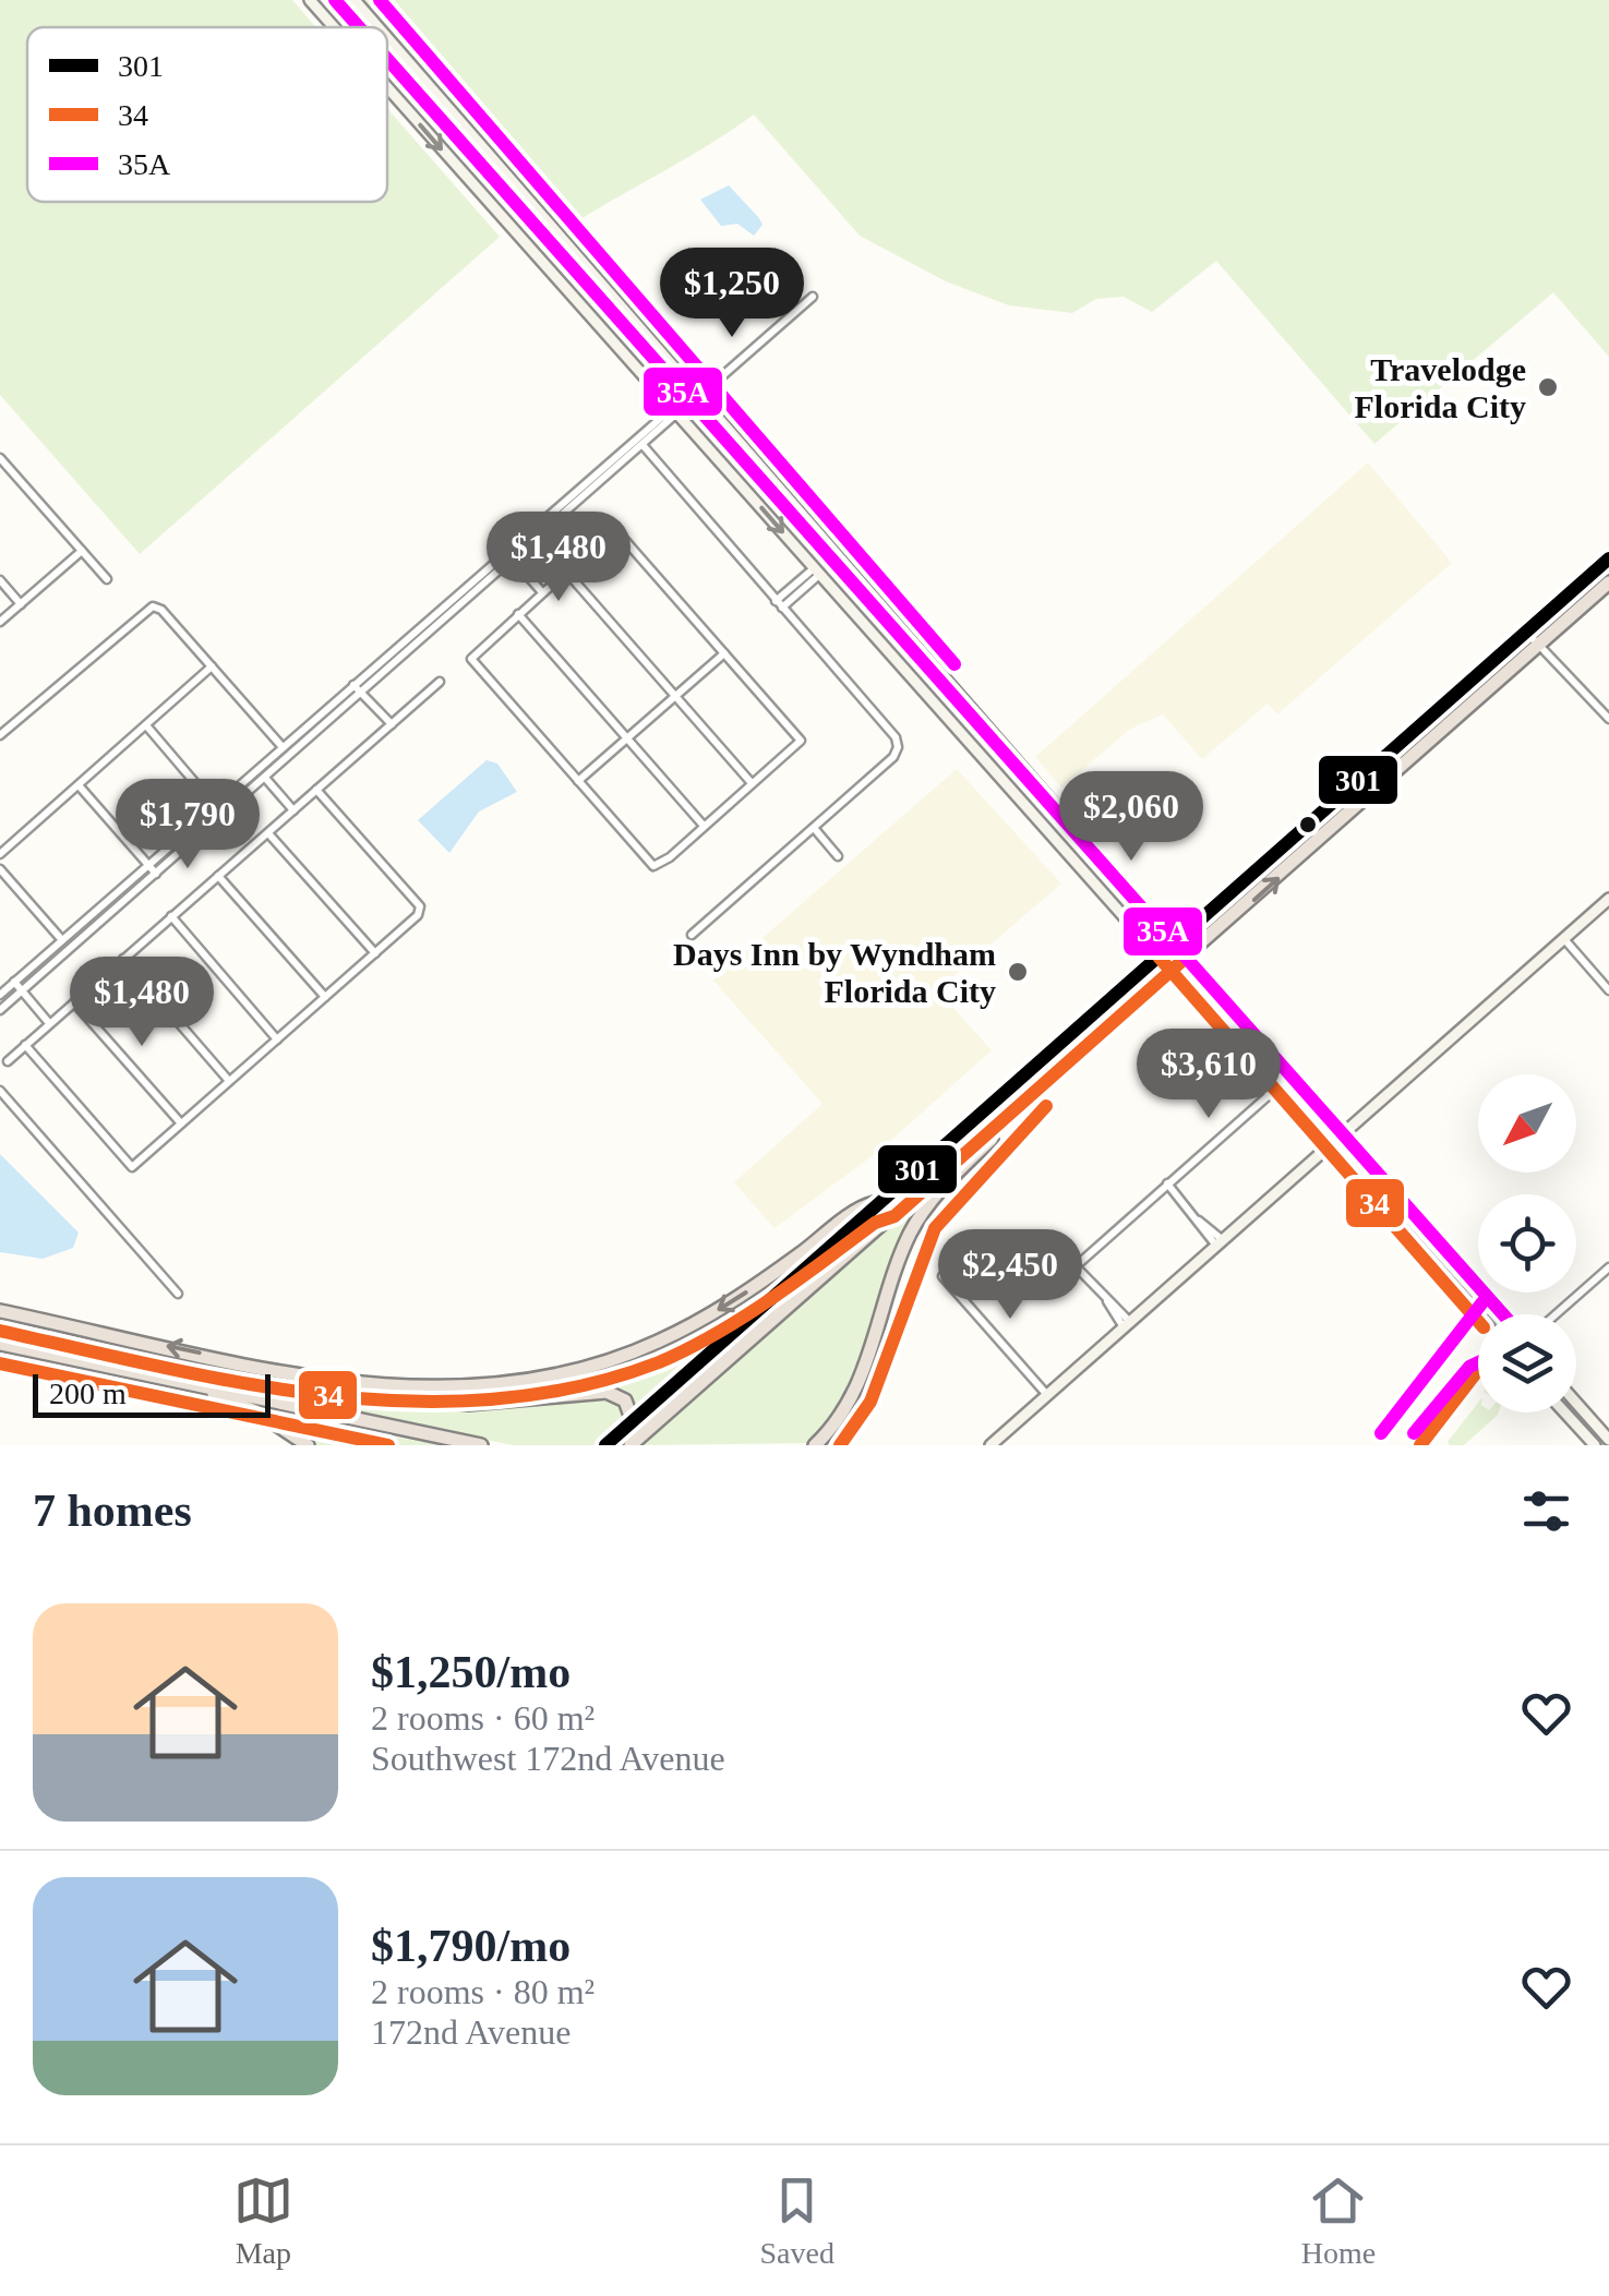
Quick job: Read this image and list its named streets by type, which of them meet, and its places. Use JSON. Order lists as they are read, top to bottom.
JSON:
{
  "places": ["Travelodge Florida City", "Days Inn by Wyndham Florida City"],
  "lines": ["transit line 35A", "transit line 301", "transit line 34"],
  "legend": ["301", "34", "35A"],
  "scale_bar": "200 m",
  "north": "bottom left",
  "page": {
    "price": [
      "$1,250",
      "$1,480",
      "$2,060",
      "$1,790",
      "$1,480",
      "$3,610",
      "$2,450"
    ],
    "scale": "200 m",
    "heading": "7 homes",
    "list": [
      {
        "name": "$1,250/mo",
        "note": "2 rooms · 60 m² · Southwest 172nd Avenue"
      },
      {
        "name": "$1,790/mo",
        "note": "2 rooms · 80 m² · 172nd Avenue"
      }
    ],
    "tabs": ["Map", "Saved", "Home"]
  }
}
